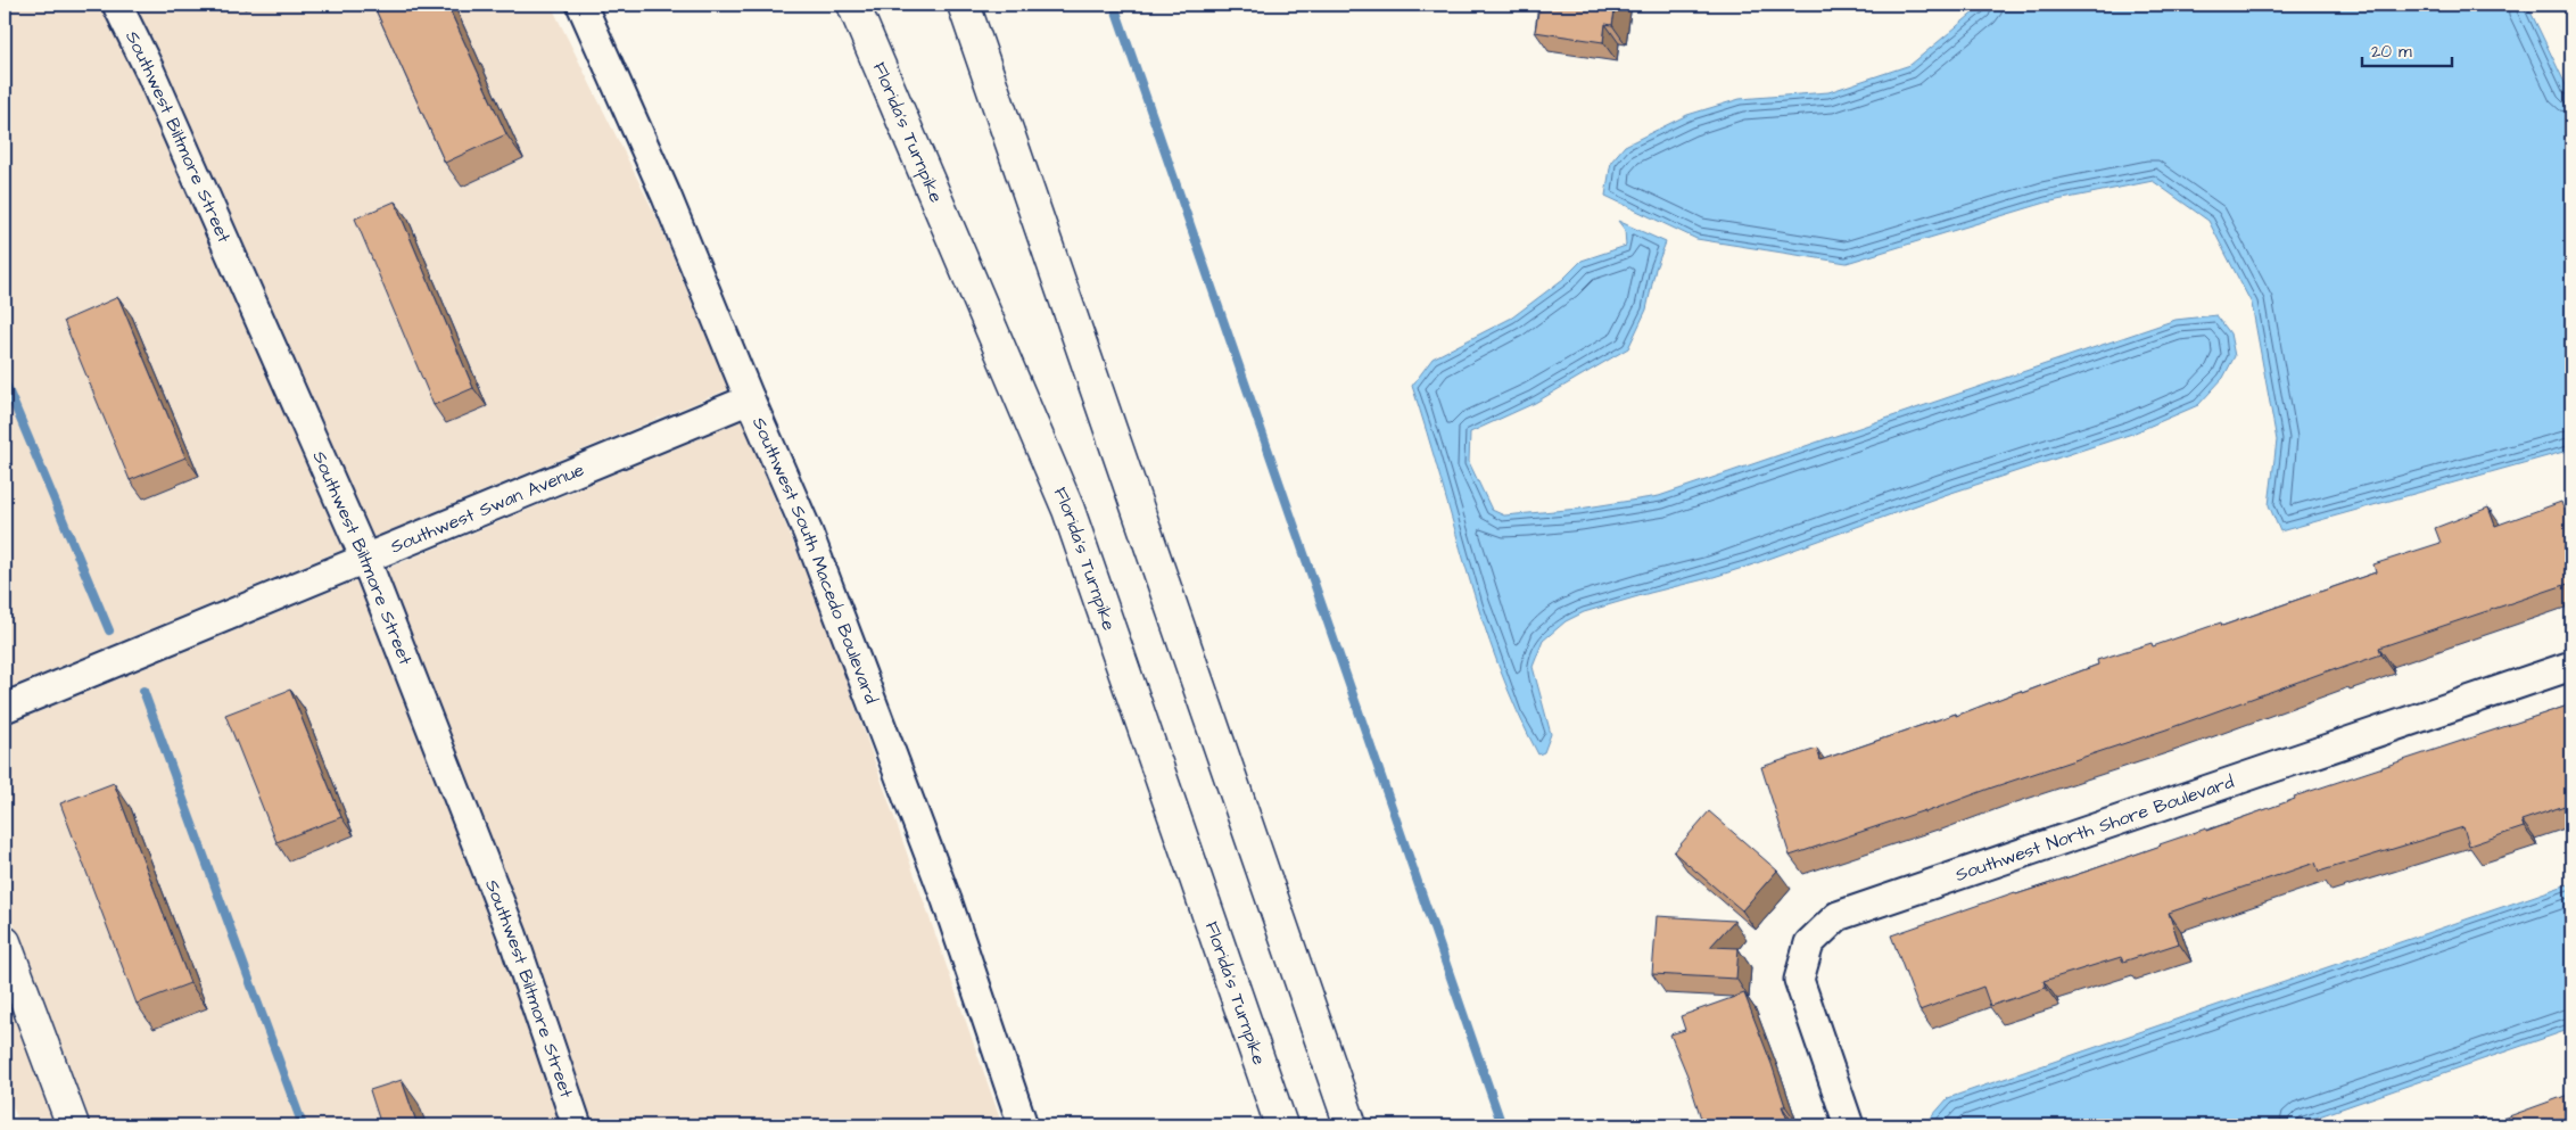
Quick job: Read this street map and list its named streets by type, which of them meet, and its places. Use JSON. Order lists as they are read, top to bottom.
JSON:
{
  "streets": {
    "main road": ["Florida's Turnpike"],
    "street": [
      "Southwest Biltmore Street",
      "Southwest Swan Avenue",
      "Southwest South Macedo Boulevard",
      "Southwest North Shore Boulevard"
    ]
  },
  "crossings": [
    ["Southwest Biltmore Street", "Southwest Swan Avenue"],
    ["Southwest Swan Avenue", "Southwest South Macedo Boulevard"]
  ],
  "scale_bar": "20 m"
}
